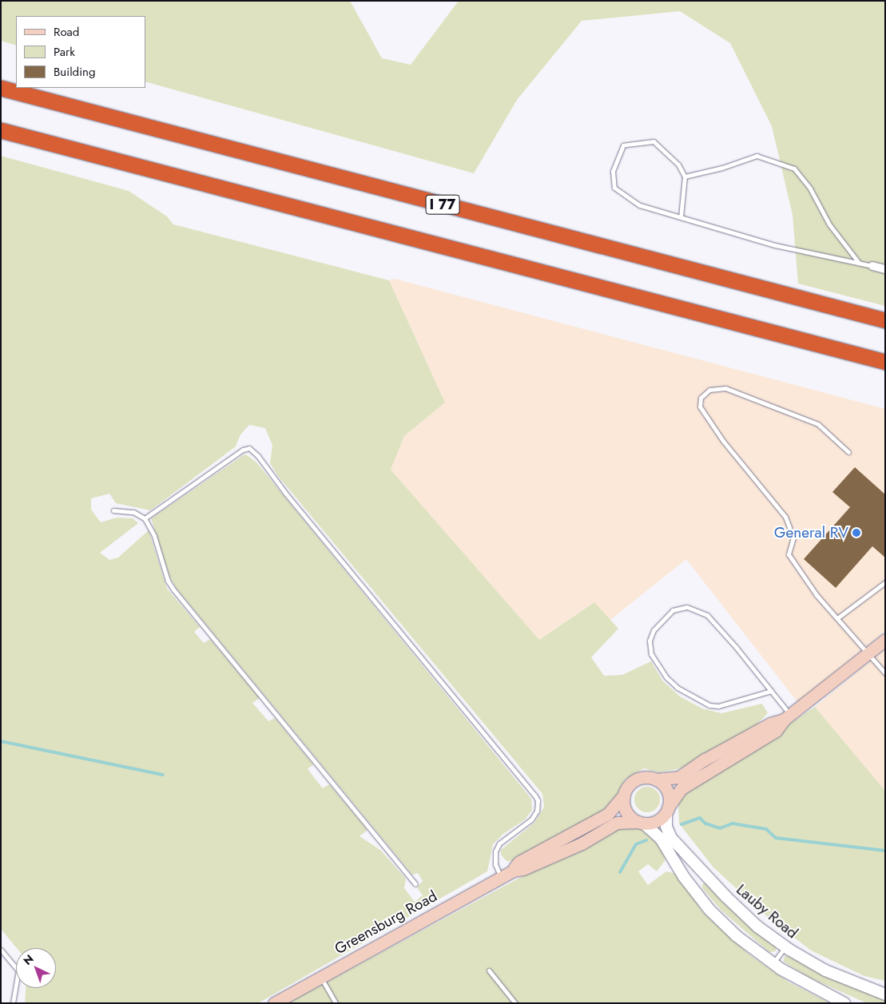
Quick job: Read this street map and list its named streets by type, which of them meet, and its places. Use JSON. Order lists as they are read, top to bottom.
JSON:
{
  "streets": {
    "highway": ["I 77"],
    "main road": ["Greensburg Road"],
    "street": ["Lauby Road"]
  },
  "crossings": [
    ["Lauby Road", "Greensburg Road"]
  ],
  "places": ["General RV"],
  "legend": ["Road", "Park", "Building"],
  "north": "top left"
}
